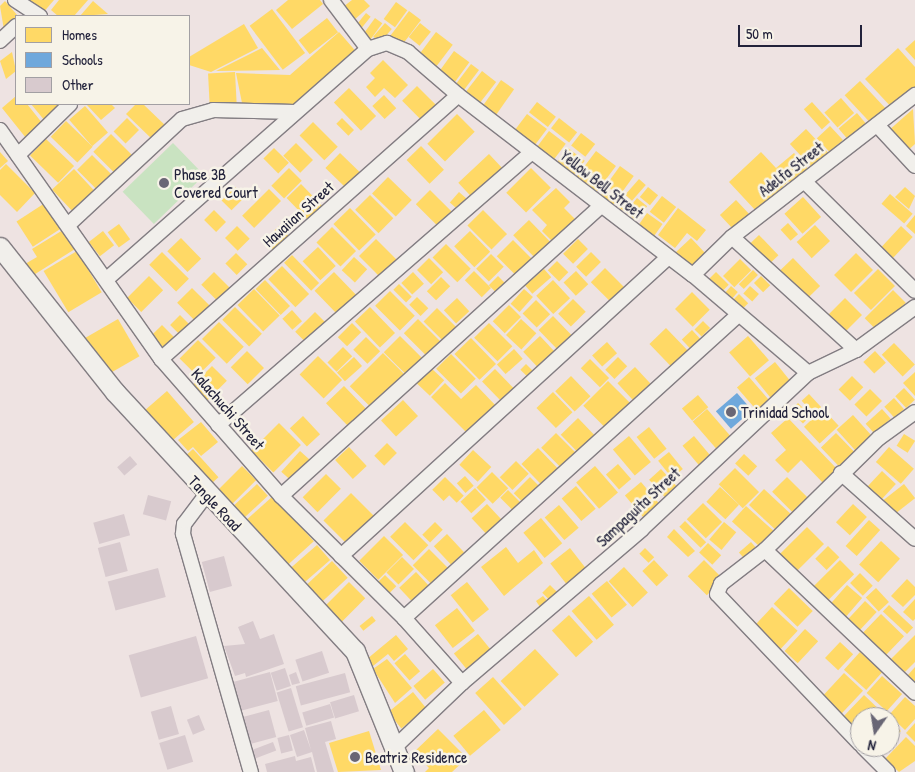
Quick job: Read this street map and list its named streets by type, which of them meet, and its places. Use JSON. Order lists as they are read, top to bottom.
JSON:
{
  "streets": {
    "street": [
      "Adelfa Street",
      "Yellow Bell Street",
      "Hawaiian Street",
      "Kalachuchi Street",
      "Tangle Road",
      "Sampaguita Street"
    ]
  },
  "crossings": [
    ["Adelfa Street", "Yellow Bell Street"],
    ["Yellow Bell Street", "Hawaiian Street"],
    ["Yellow Bell Street", "Sampaguita Street"],
    ["Hawaiian Street", "Kalachuchi Street"],
    ["Kalachuchi Street", "Sampaguita Street"],
    ["Tangle Road", "Sampaguita Street"]
  ],
  "places": ["Phase 3B Covered Court", "Trinidad School", "Beatriz Residence"],
  "legend": ["Homes", "Schools", "Other"],
  "scale_bar": "50 m",
  "north": "bottom"
}
